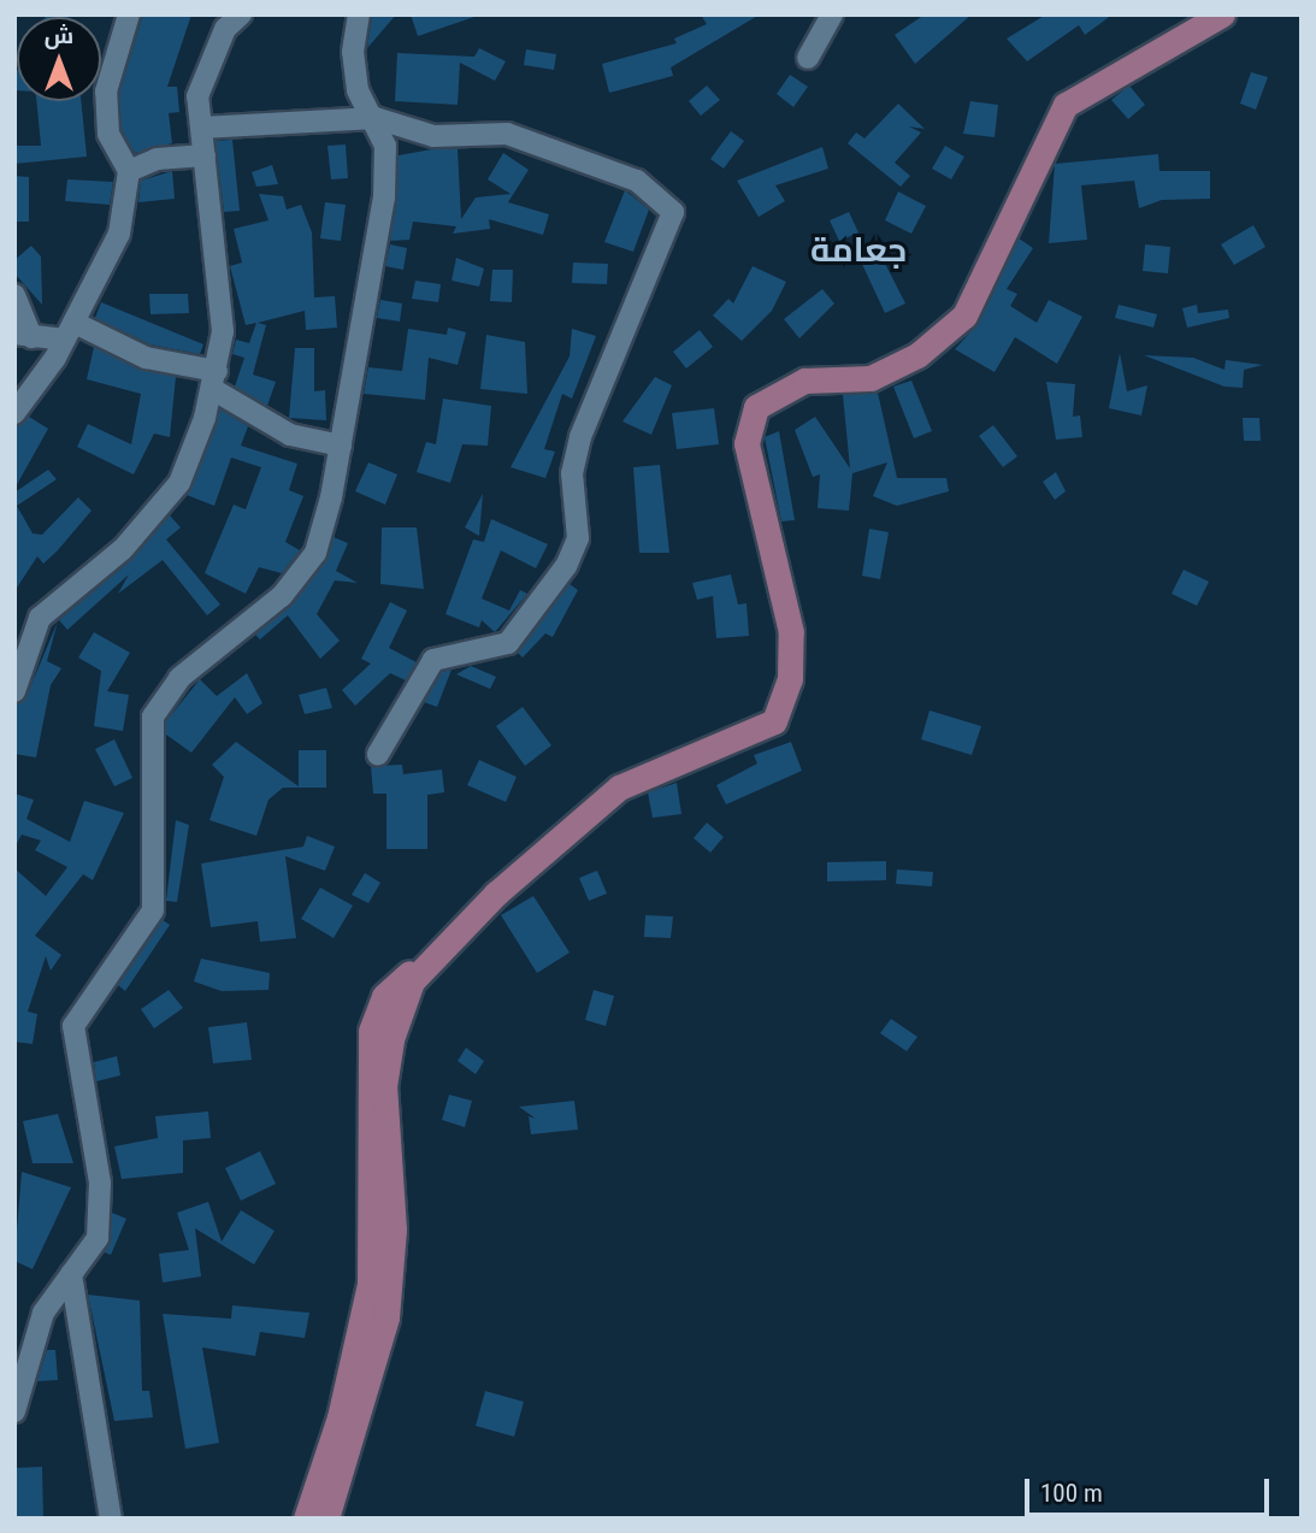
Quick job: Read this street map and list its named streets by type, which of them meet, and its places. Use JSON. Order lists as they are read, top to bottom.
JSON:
{
  "districts": ["جعامة"],
  "scale_bar": "100 m",
  "north": "top"
}
